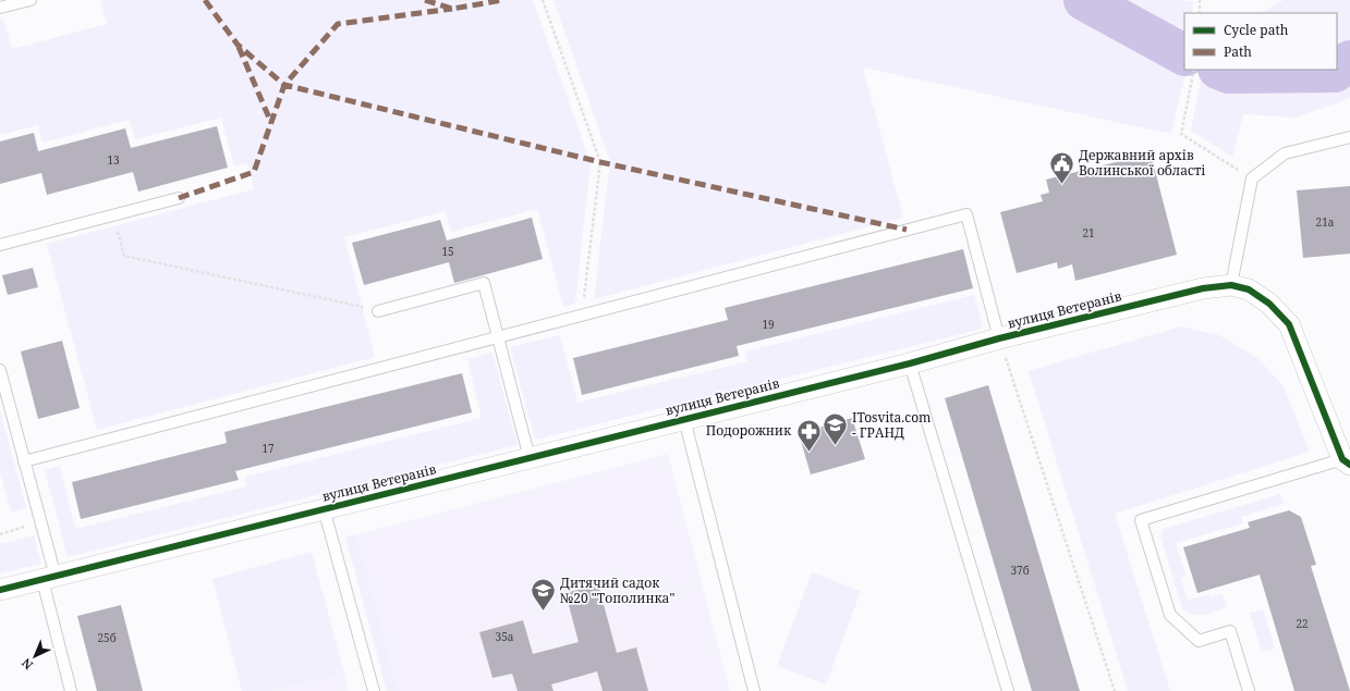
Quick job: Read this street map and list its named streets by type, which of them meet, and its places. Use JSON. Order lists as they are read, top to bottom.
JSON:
{
  "streets": {
    "street": ["вулиця Ветеранів"]
  },
  "places": {
    "public building": ["Державний архів Волинської області"],
    "school or university": ["ITosvita.com - ГРАНД", "Дитячий садок №20 \"Тополинка\""],
    "pharmacy": ["Подорожник"]
  },
  "house_numbers": [
    "13",
    "21а",
    "21",
    "15",
    "19",
    "17",
    "37б",
    "22",
    "35а",
    "25б"
  ],
  "legend": ["Cycle path", "Path"],
  "north": "bottom left"
}
